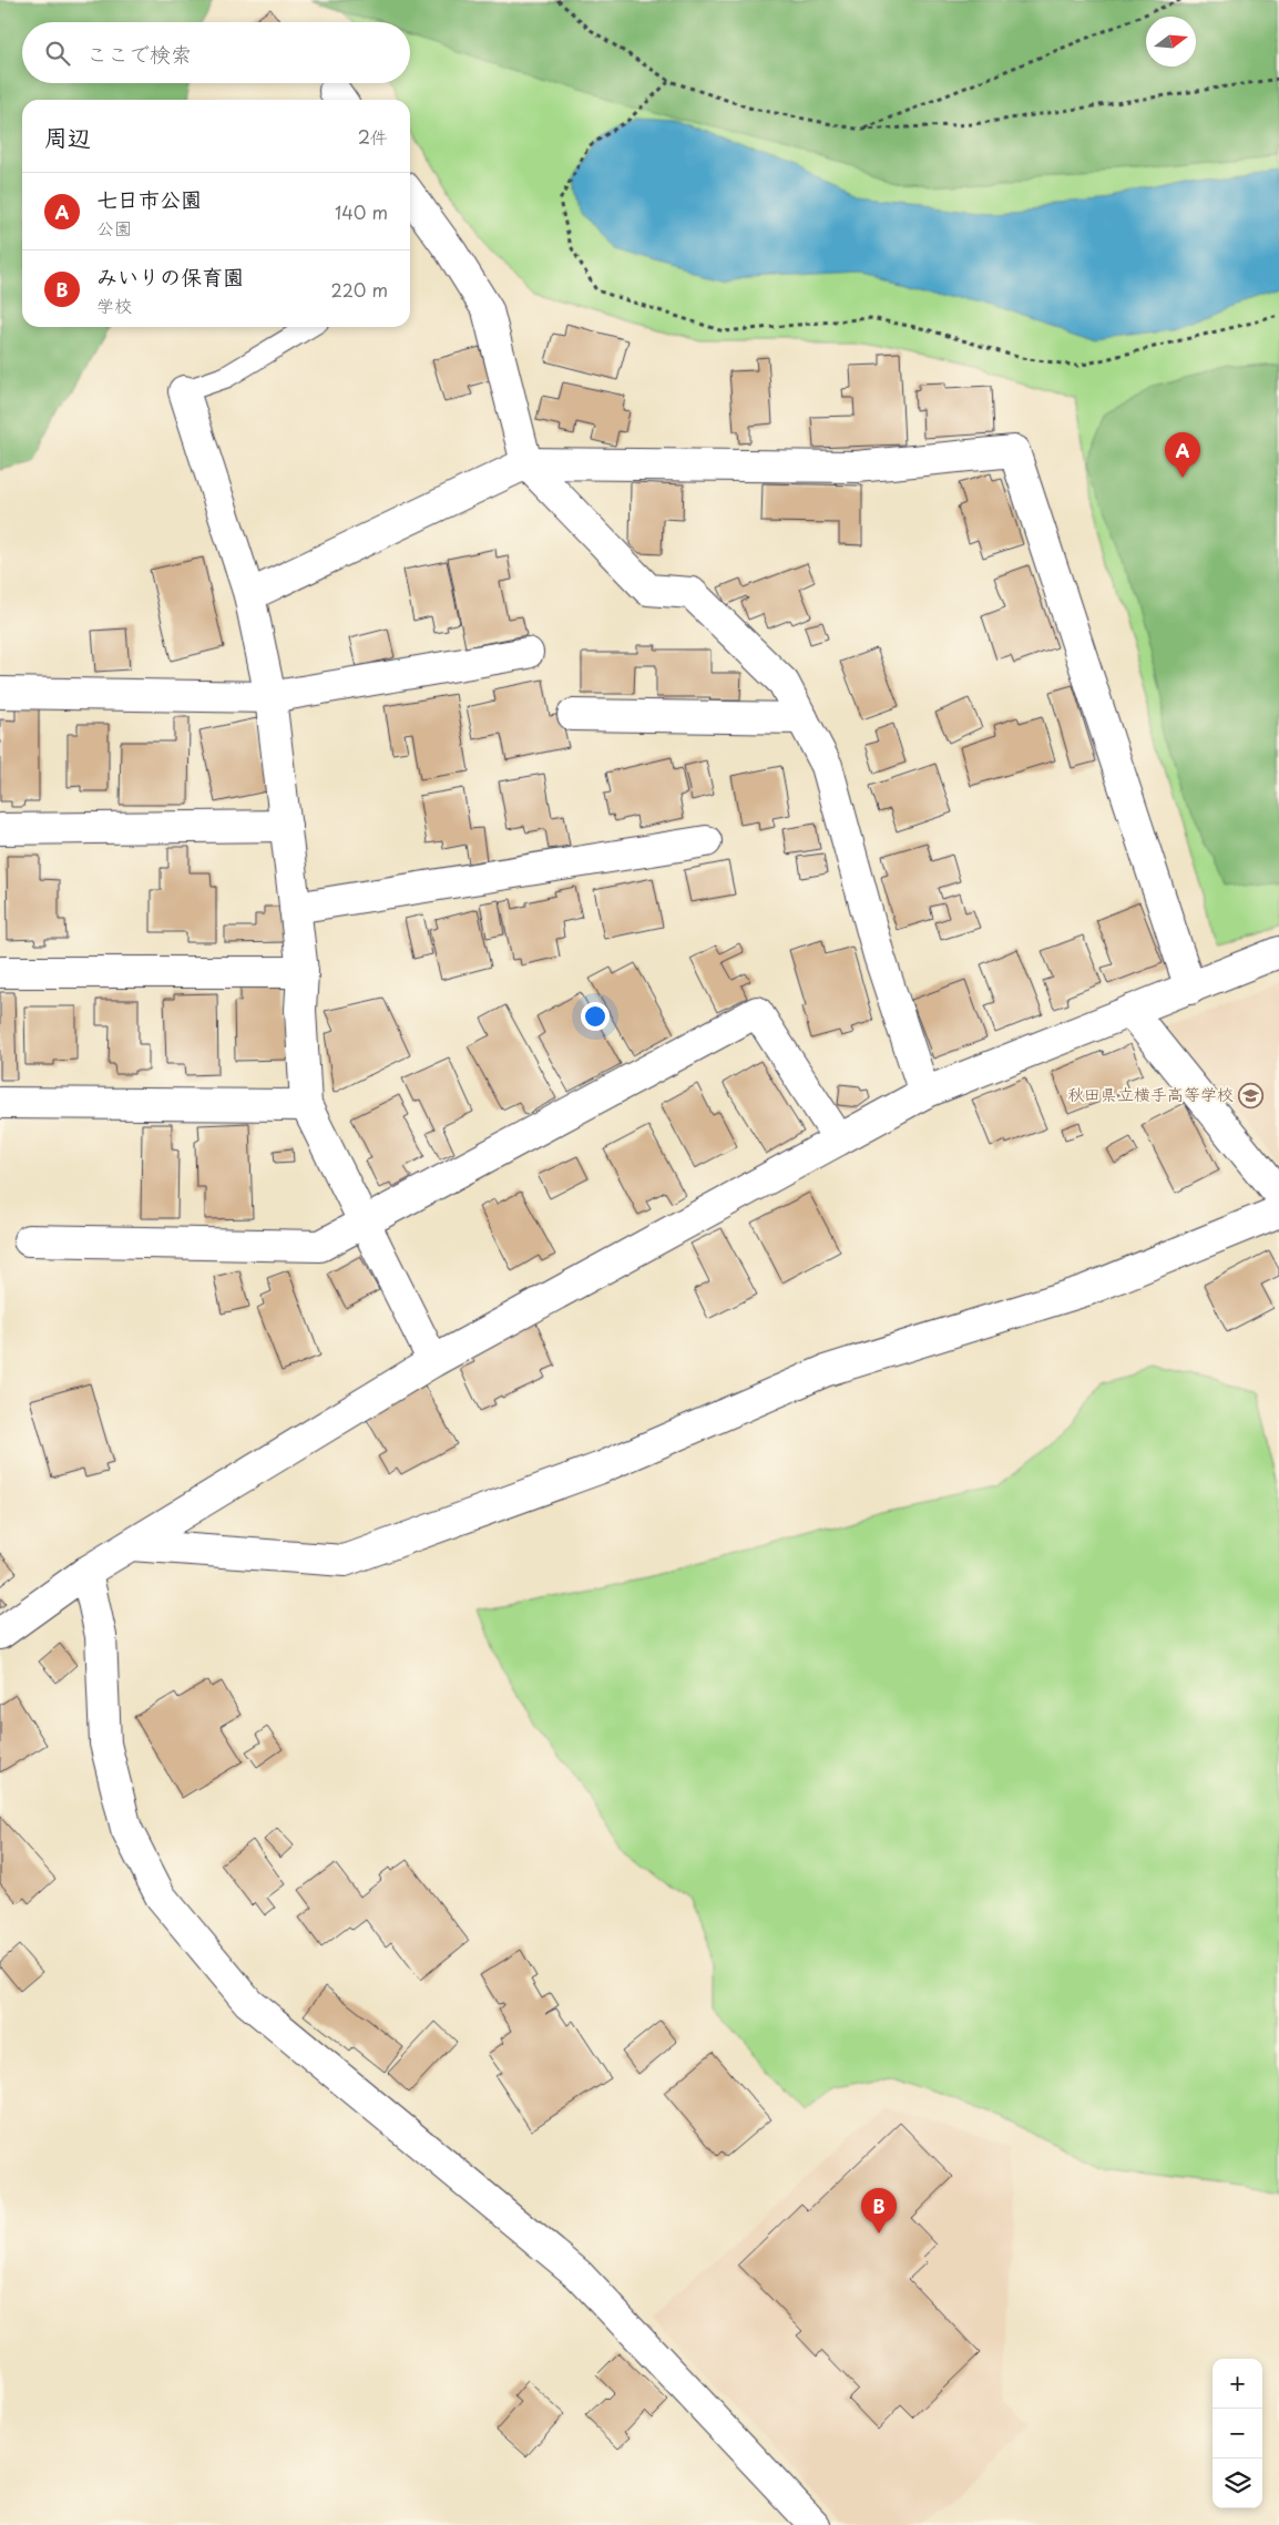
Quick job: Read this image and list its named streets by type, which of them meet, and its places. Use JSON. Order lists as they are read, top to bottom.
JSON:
{
  "places": {
    "school or university": ["秋田県立横手高等学校"]
  },
  "north": "right",
  "page": {
    "search": "ここで検索",
    "heading": ["周辺", "2件"],
    "list": [
      {
        "mark": "A",
        "name": "七日市公園",
        "note": "公園",
        "value": "140 m"
      },
      {
        "mark": "B",
        "name": "みいりの保育園",
        "note": "学校",
        "value": "220 m"
      }
    ],
    "pins": ["A", "B"],
    "map_buttons": ["+", "−"]
  }
}
